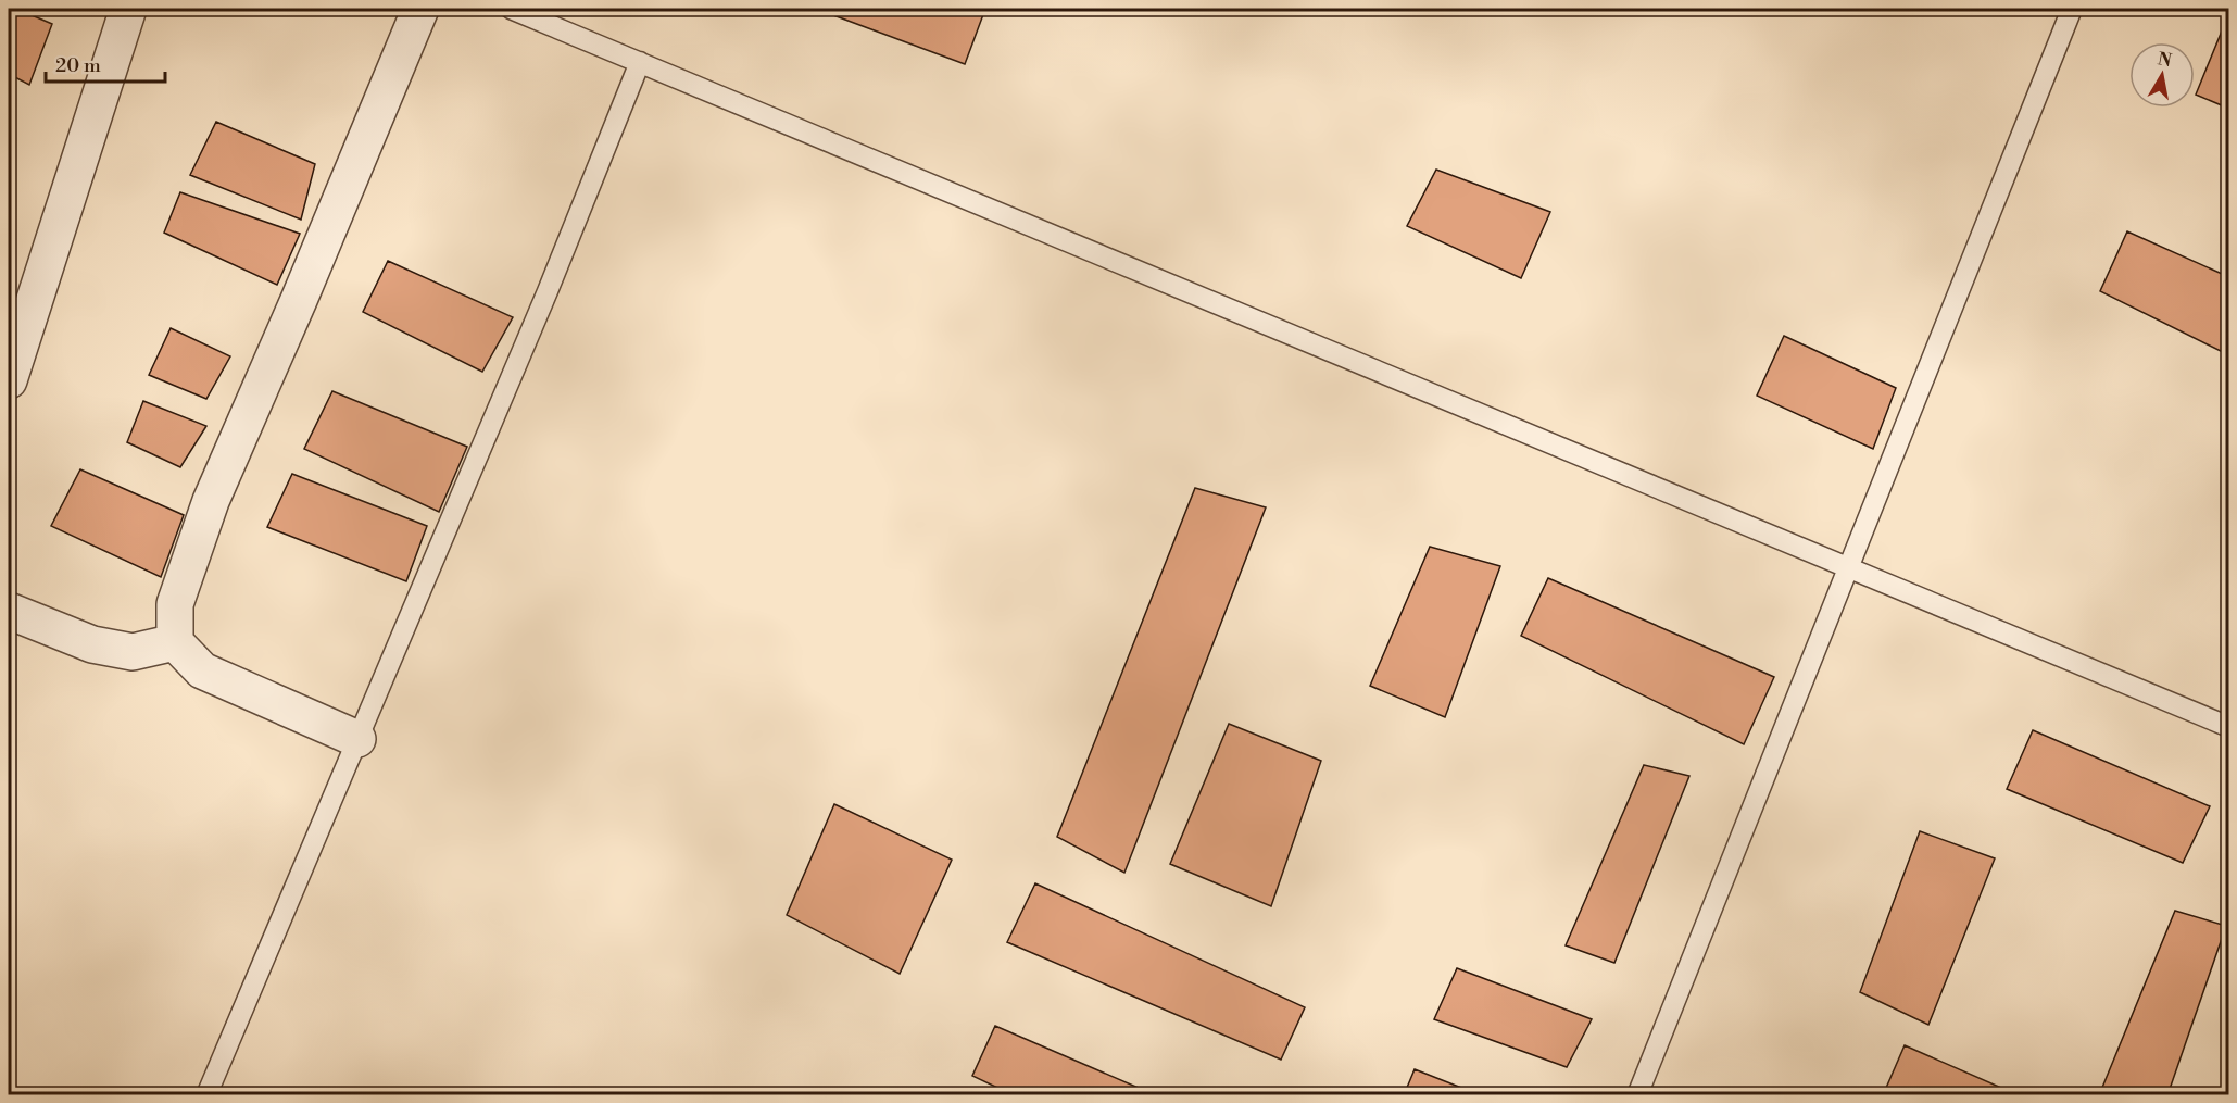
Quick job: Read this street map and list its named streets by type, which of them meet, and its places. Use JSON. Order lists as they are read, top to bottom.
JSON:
{
  "scale_bar": "20 m",
  "north": "top"
}
